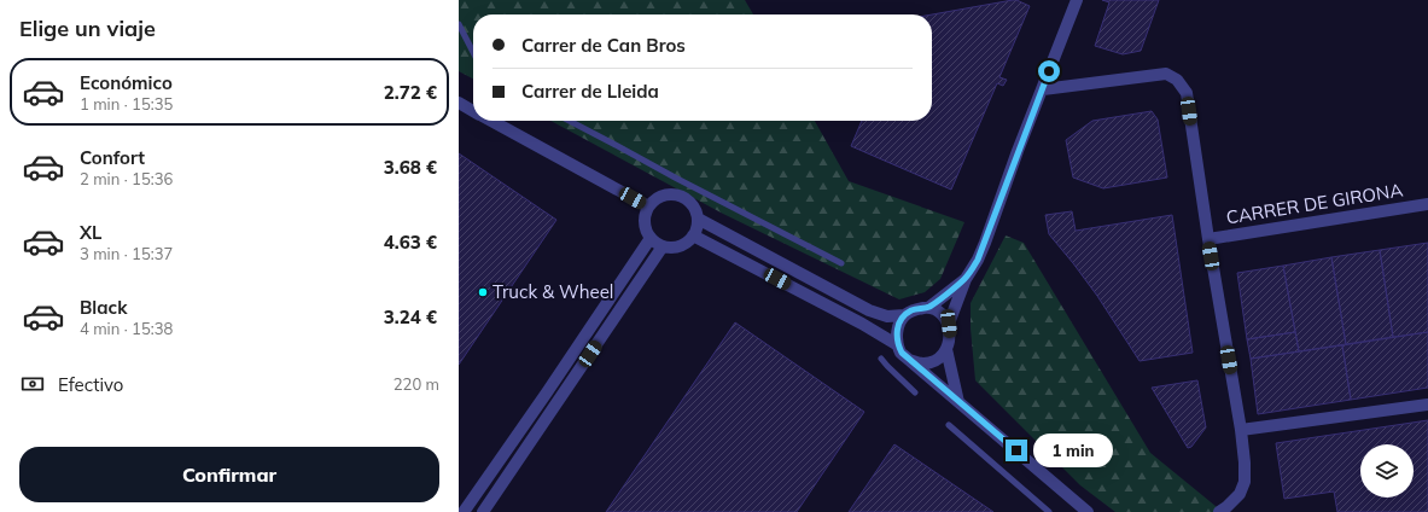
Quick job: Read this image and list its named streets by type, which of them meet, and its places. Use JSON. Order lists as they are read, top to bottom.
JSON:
{
  "streets": {
    "street": ["CARRER DE GIRONA"]
  },
  "places": ["Truck & Wheel"],
  "page": {
    "heading": "Elige un viaje",
    "banner": ["Carrer de Can Bros", "Carrer de Lleida"],
    "list": [
      {
        "name": "Económico",
        "note": "1 min · 15:35",
        "value": "2.72 €"
      },
      {
        "name": "Confort",
        "note": "2 min · 15:36",
        "value": "3.68 €"
      },
      {
        "name": "XL",
        "note": "3 min · 15:37",
        "value": "4.63 €"
      },
      {
        "name": "Black",
        "note": "4 min · 15:38",
        "value": "3.24 €"
      }
    ],
    "pay": ["Efectivo", "220 m"],
    "bubble": "1 min",
    "buttons": "Confirmar"
  }
}
